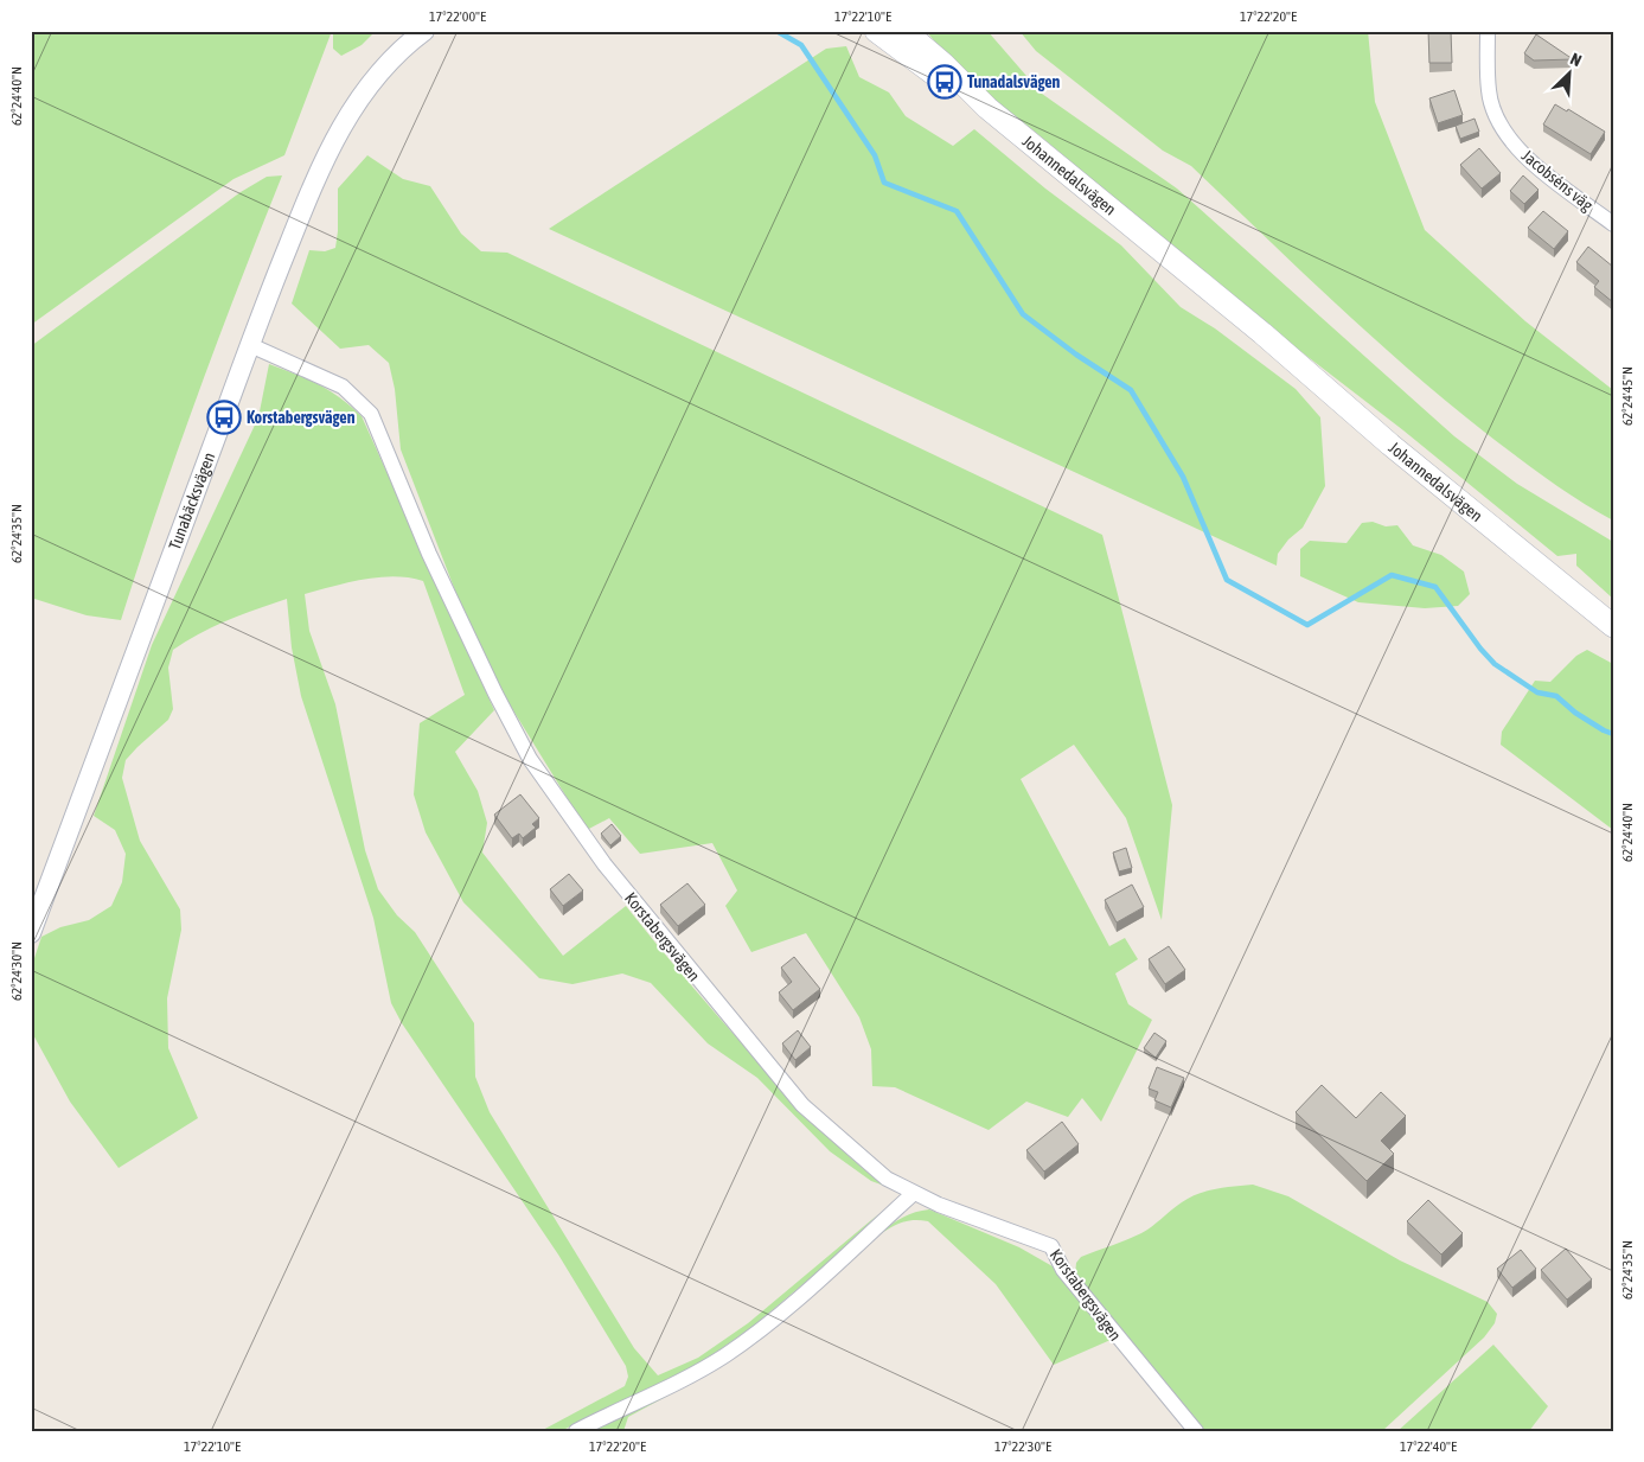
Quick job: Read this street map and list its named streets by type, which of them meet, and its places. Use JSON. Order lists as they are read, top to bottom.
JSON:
{
  "streets": {
    "main road": ["Johannedalsvägen"],
    "street": ["Jacobséns väg", "Tunabäcksvägen", "Korstabergsvägen"]
  },
  "crossings": [
    ["Tunabäcksvägen", "Korstabergsvägen"]
  ],
  "places": {
    "bus stop": ["Tunadalsvägen", "Korstabergsvägen"]
  },
  "north": "top right",
  "coordinates": [
    "17°22'00\"E",
    "17°22'10\"E",
    "17°22'20\"E",
    "62°24'40\"N",
    "62°24'45\"N",
    "62°24'35\"N",
    "62°24'30\"N",
    "17°22'30\"E",
    "17°22'40\"E"
  ]
}
